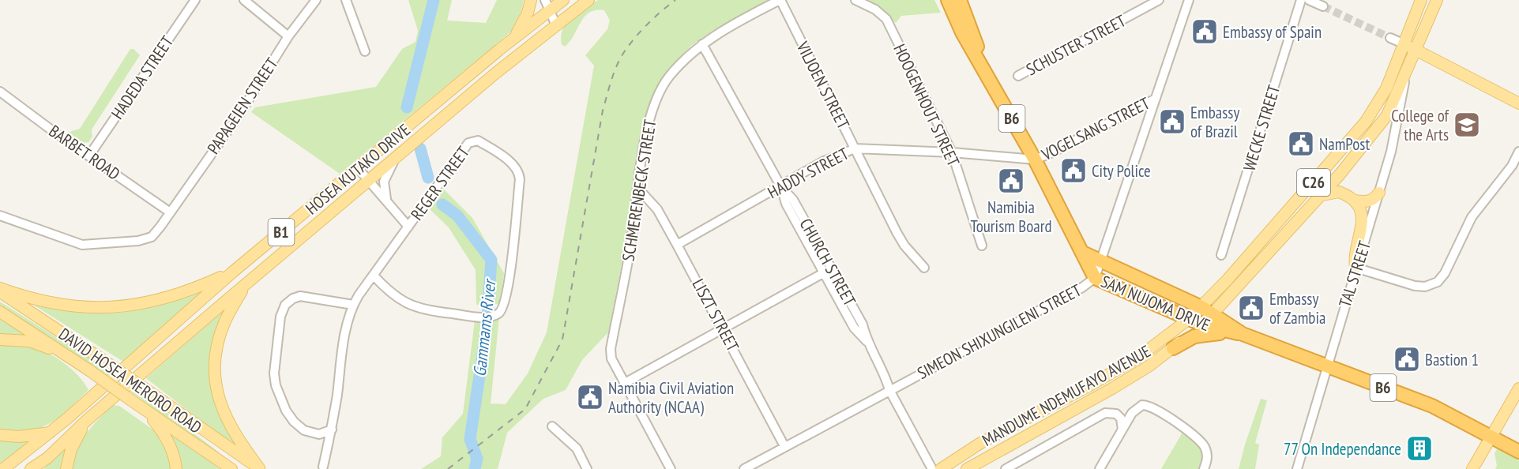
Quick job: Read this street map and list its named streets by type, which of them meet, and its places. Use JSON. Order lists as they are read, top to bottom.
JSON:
{
  "streets": {
    "highway": ["B6", "SAM NUJOMA DRIVE"],
    "main road": [
      "HOSEA KUTAKO DRIVE",
      "C26",
      "B1",
      "DAVID HOSEA MERORO ROAD",
      "MANDUME NDEMUFAYO AVENUE"
    ],
    "street": [
      "SCHUSTER STREET",
      "HADEDA STREET",
      "VILJOEN STREET",
      "HOOGENHOUT STREET",
      "PAPAGEIEN STREET",
      "WECKE STREET",
      "VOGELSANG STREET",
      "BARBET ROAD",
      "HADDY STREET",
      "REGER STREET",
      "SCHMERENBECK STREET",
      "CHURCH STREET",
      "TAL STREET",
      "LISZT STREET",
      "SIMEON SHIXUNGILENI STREET"
    ]
  },
  "crossings": [
    ["HADEDA STREET", "BARBET ROAD"],
    ["VILJOEN STREET", "HADDY STREET"],
    ["VILJOEN STREET", "SCHMERENBECK STREET"],
    ["HOOGENHOUT STREET", "HADDY STREET"],
    ["PAPAGEIEN STREET", "BARBET ROAD"],
    ["VOGELSANG STREET", "HADDY STREET"],
    ["VOGELSANG STREET", "SAM NUJOMA DRIVE"],
    ["VOGELSANG STREET", "SIMEON SHIXUNGILENI STREET"],
    ["HOSEA KUTAKO DRIVE", "REGER STREET"],
    ["HADDY STREET", "CHURCH STREET"],
    ["HADDY STREET", "SAM NUJOMA DRIVE"],
    ["HADDY STREET", "LISZT STREET"],
    ["SCHMERENBECK STREET", "CHURCH STREET"],
    ["SCHMERENBECK STREET", "LISZT STREET"],
    ["CHURCH STREET", "SIMEON SHIXUNGILENI STREET"],
    ["TAL STREET", "SAM NUJOMA DRIVE"],
    ["TAL STREET", "MANDUME NDEMUFAYO AVENUE"],
    ["SAM NUJOMA DRIVE", "SIMEON SHIXUNGILENI STREET"],
    ["SAM NUJOMA DRIVE", "MANDUME NDEMUFAYO AVENUE"],
    ["LISZT STREET", "SIMEON SHIXUNGILENI STREET"]
  ],
  "water": ["Gammams River"],
  "places": {
    "public building": [
      "Embassy of Spain",
      "Embassy of Brazil",
      "NamPost",
      "City Police",
      "Namibia Tourism Board",
      "Embassy of Zambia",
      "Bastion 1",
      "Namibia Civil Aviation Authority (NCAA)"
    ],
    "school or university": ["College of the Arts"],
    "building": ["77 On Independance"]
  }
}
